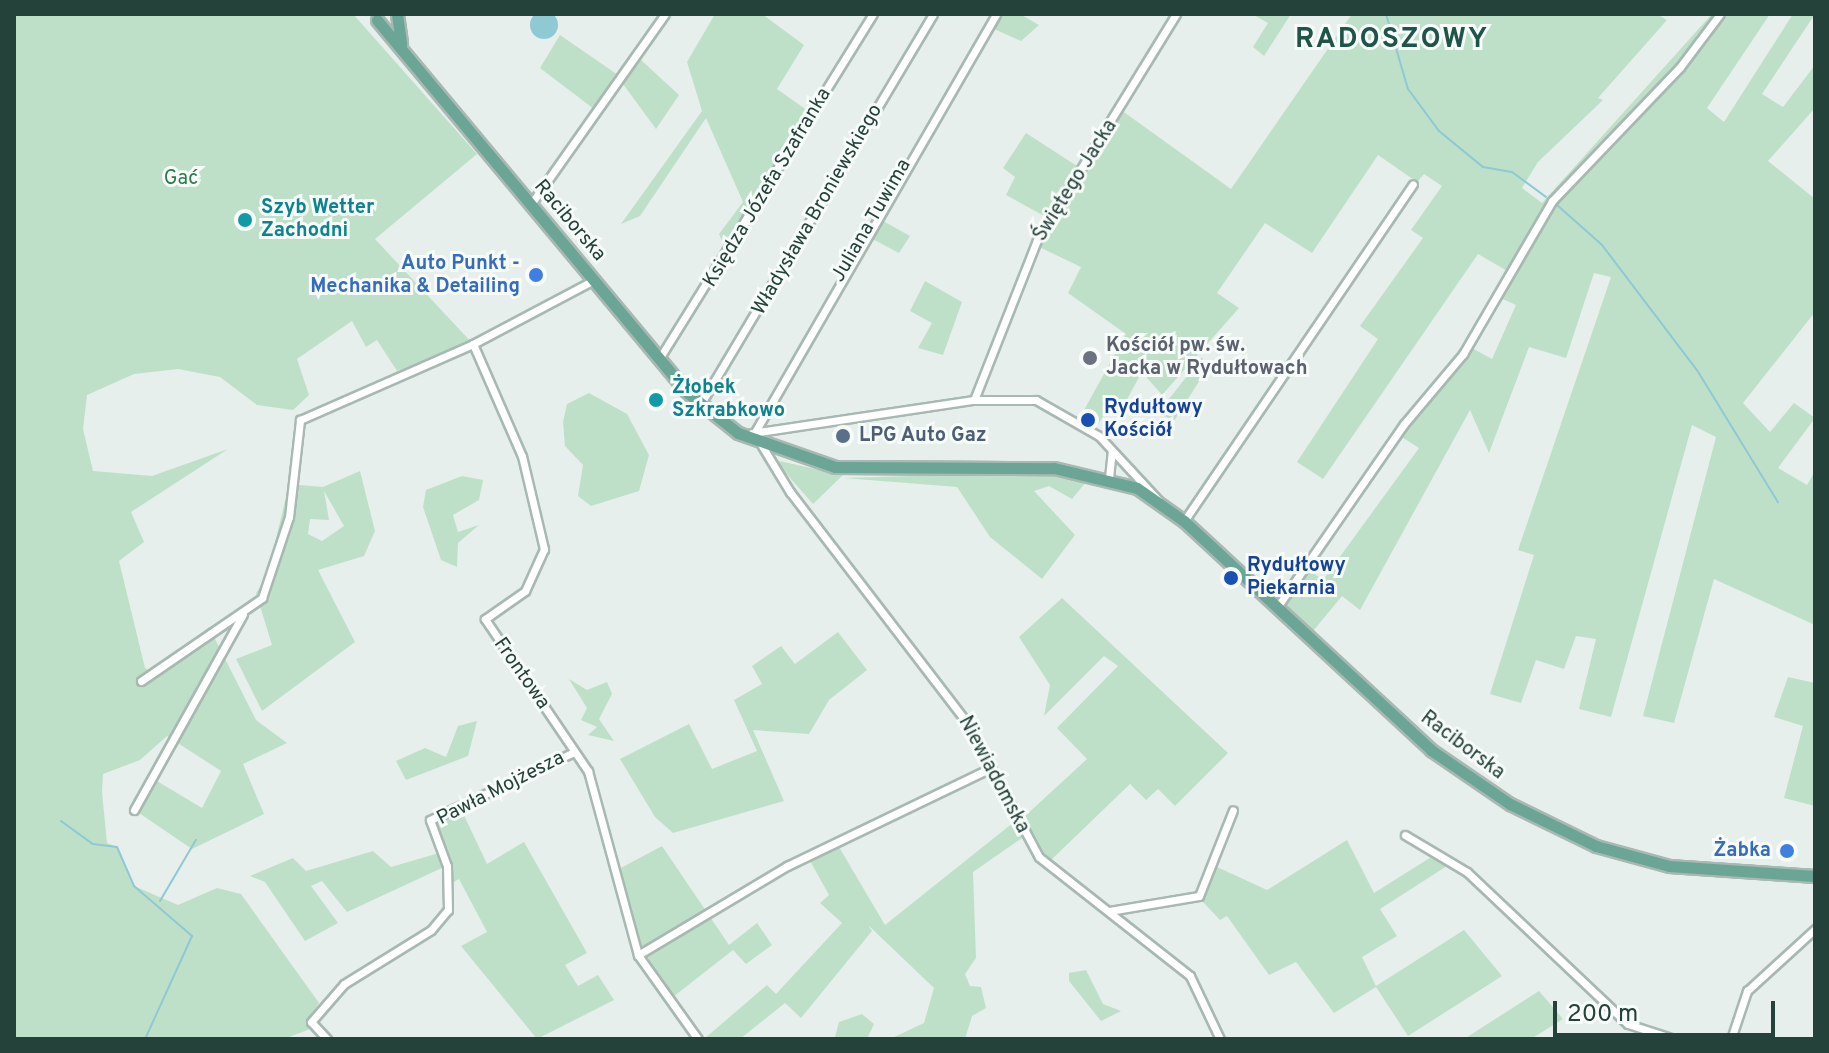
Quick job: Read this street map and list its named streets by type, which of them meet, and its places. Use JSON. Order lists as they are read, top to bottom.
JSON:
{
  "streets": {
    "main road": ["Raciborska"],
    "street": [
      "Świętego Jacka",
      "Księdza Józefa Szafranka",
      "Władysława Broniewskiego",
      "Juliana Tuwima",
      "Frontowa",
      "Niewiadomska",
      "Pawła Mojżesza"
    ]
  },
  "crossings": [
    ["Świętego Jacka", "Raciborska"],
    ["Księdza Józefa Szafranka", "Raciborska"],
    ["Władysława Broniewskiego", "Raciborska"],
    ["Raciborska", "Juliana Tuwima"],
    ["Raciborska", "Niewiadomska"],
    ["Frontowa", "Pawła Mojżesza"]
  ],
  "districts": ["RADOSZOWY"],
  "parks": ["Gać"],
  "places": [
    "Szyb Wetter Zachodni",
    "Auto Punkt - Mechanika & Detailing",
    "Kościół pw. św. Jacka w Rydułtowach",
    "Żłobek Szkrabkowo",
    "Rydułtowy Kościół",
    "LPG Auto Gaz",
    "Rydułtowy Piekarnia",
    "Żabka"
  ],
  "scale_bar": "200 m"
}
